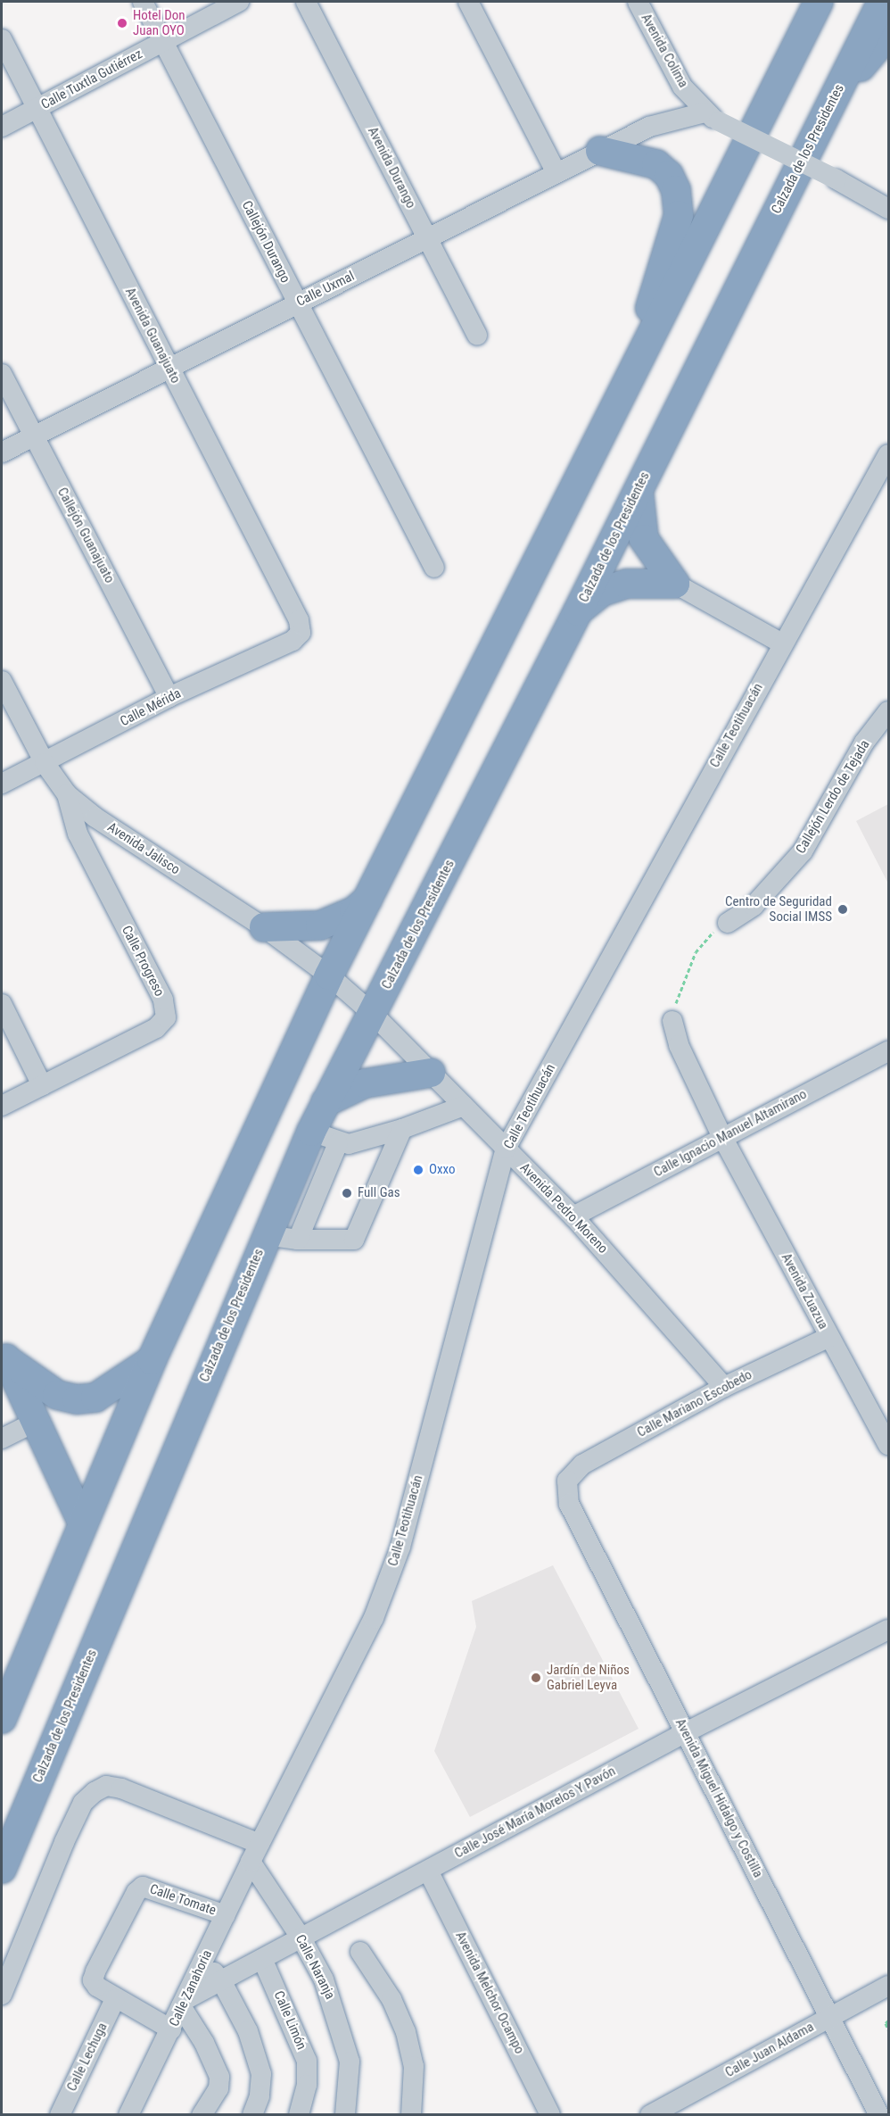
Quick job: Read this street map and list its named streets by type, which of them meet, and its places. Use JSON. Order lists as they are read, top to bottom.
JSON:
{
  "streets": {
    "highway": ["Calzada de los Presidentes"],
    "street": [
      "Avenida Colima",
      "Calle Tuxtla Gutiérrez",
      "Avenida Durango",
      "Callejón Durango",
      "Calle Uxmal",
      "Avenida Guanajuato",
      "Callejón Guanajuato",
      "Calle Mérida",
      "Calle Teotihuacán",
      "Callejón Lerdo de Tejada",
      "Avenida Jalisco",
      "Calle Progreso",
      "Calle Ignacio Manuel Altamirano",
      "Avenida Pedro Moreno",
      "Avenida Zuazua",
      "Calle Mariano Escobedo",
      "Avenida Miguel Hidalgo y Costilla",
      "Calle José María Morelos Y Pavón",
      "Calle Tomate",
      "Calle Naranja",
      "Calle Zanahoria",
      "Avenida Melchor Ocampo",
      "Calle Limón",
      "Calle Juan Aldama",
      "Calle Lechuga"
    ]
  },
  "crossings": [
    ["Avenida Colima", "Calle Uxmal"],
    ["Calle Tuxtla Gutiérrez", "Callejón Durango"],
    ["Calle Tuxtla Gutiérrez", "Avenida Guanajuato"],
    ["Calzada de los Presidentes", "Avenida Jalisco"],
    ["Calzada de los Presidentes", "Avenida Pedro Moreno"],
    ["Avenida Durango", "Calle Uxmal"],
    ["Callejón Durango", "Calle Uxmal"],
    ["Calle Uxmal", "Avenida Guanajuato"],
    ["Calle Uxmal", "Callejón Guanajuato"],
    ["Avenida Guanajuato", "Calle Mérida"],
    ["Callejón Guanajuato", "Calle Mérida"],
    ["Calle Mérida", "Avenida Jalisco"],
    ["Calle Teotihuacán", "Avenida Pedro Moreno"],
    ["Calle Teotihuacán", "Calle Naranja"],
    ["Calle Teotihuacán", "Calle Zanahoria"],
    ["Avenida Jalisco", "Calle Progreso"],
    ["Avenida Jalisco", "Avenida Pedro Moreno"],
    ["Calle Ignacio Manuel Altamirano", "Avenida Pedro Moreno"],
    ["Calle Ignacio Manuel Altamirano", "Avenida Zuazua"],
    ["Avenida Pedro Moreno", "Calle Mariano Escobedo"],
    ["Avenida Zuazua", "Calle Mariano Escobedo"],
    ["Calle Mariano Escobedo", "Avenida Miguel Hidalgo y Costilla"],
    ["Avenida Miguel Hidalgo y Costilla", "Calle José María Morelos Y Pavón"],
    ["Avenida Miguel Hidalgo y Costilla", "Calle Juan Aldama"],
    ["Calle José María Morelos Y Pavón", "Calle Naranja"],
    ["Calle José María Morelos Y Pavón", "Calle Zanahoria"],
    ["Calle José María Morelos Y Pavón", "Avenida Melchor Ocampo"],
    ["Calle José María Morelos Y Pavón", "Calle Limón"],
    ["Calle Tomate", "Calle Zanahoria"],
    ["Calle Tomate", "Calle Lechuga"],
    ["Calle Naranja", "Calle Zanahoria"]
  ],
  "places": [
    "Hotel Don Juan OYO",
    "Centro de Seguridad Social IMSS",
    "Oxxo",
    "Full Gas",
    "Jardín de Niños Gabriel Leyva"
  ]
}
